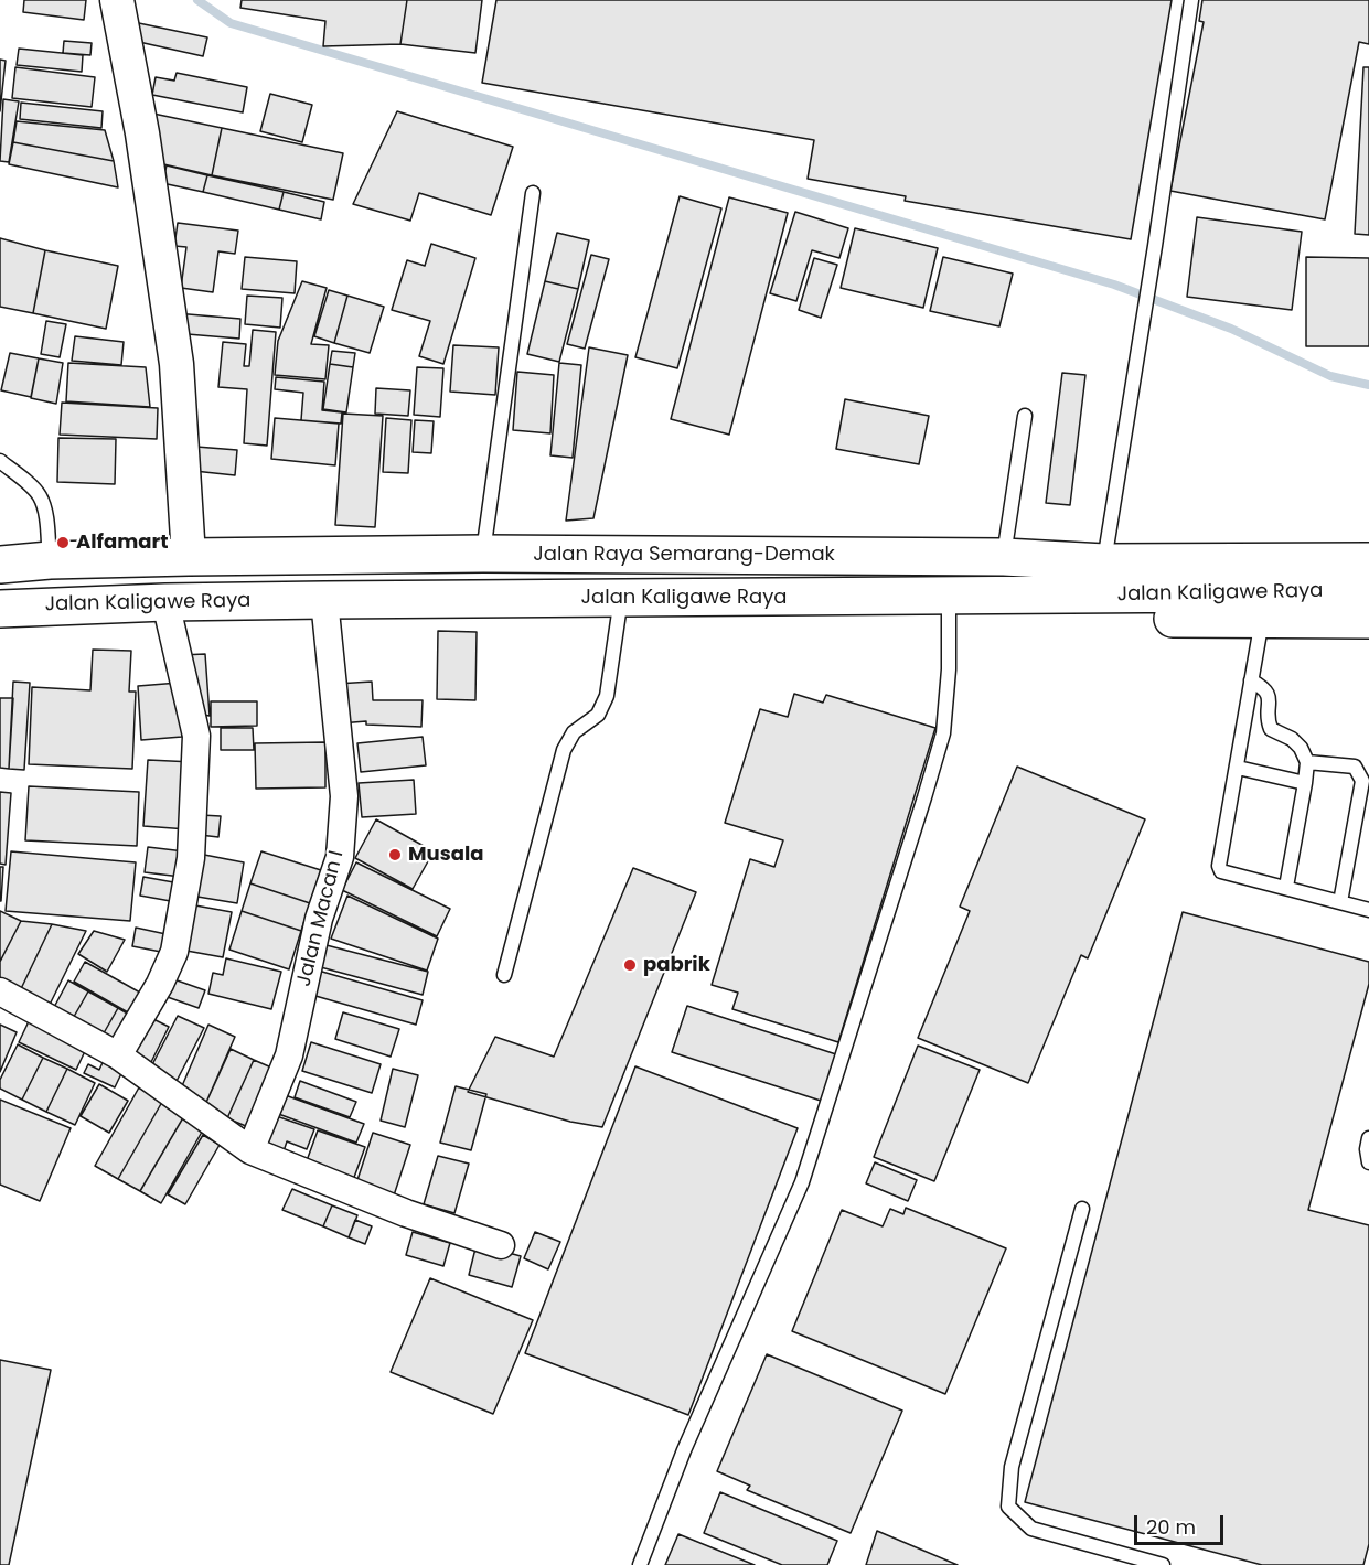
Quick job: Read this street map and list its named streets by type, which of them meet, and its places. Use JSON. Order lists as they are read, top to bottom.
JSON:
{
  "streets": {
    "highway": ["Jalan Raya Semarang-Demak", "Jalan Kaligawe Raya"],
    "street": ["Jalan Macan I"]
  },
  "crossings": [
    ["Jalan Kaligawe Raya", "Jalan Macan I"]
  ],
  "places": ["Alfamart", "Musala", "pabrik"],
  "scale_bar": "20 m"
}
